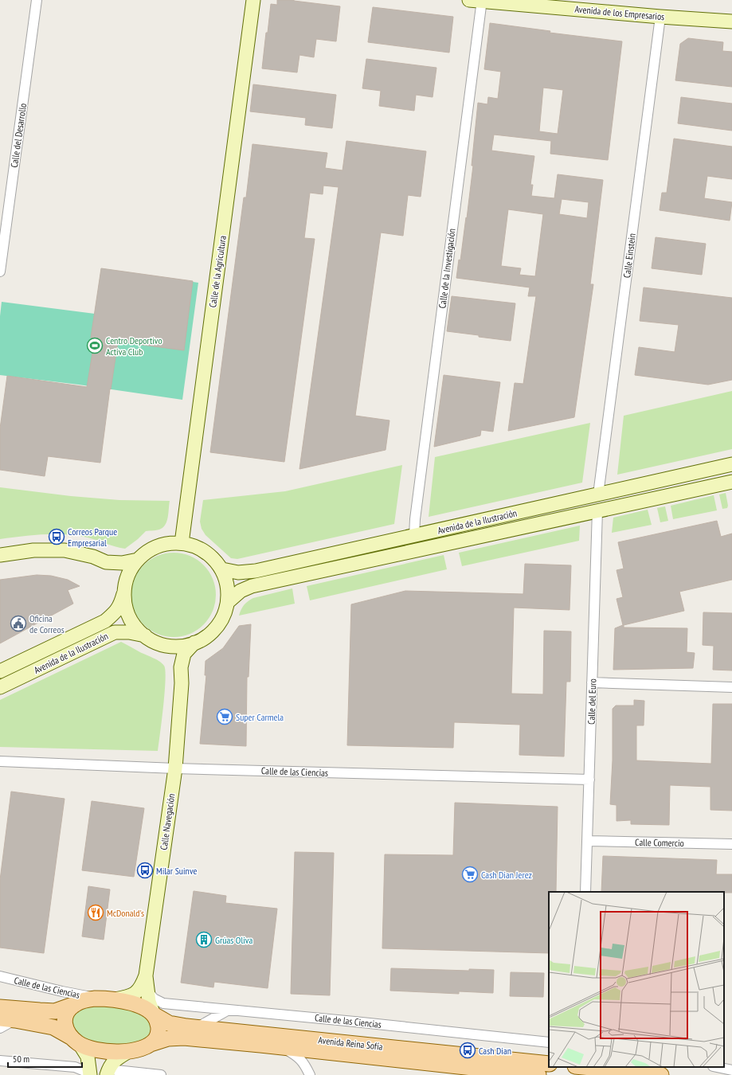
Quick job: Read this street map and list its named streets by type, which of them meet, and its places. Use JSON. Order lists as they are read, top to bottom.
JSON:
{
  "streets": {
    "main road": ["Avenida Reina Sofía"],
    "street": [
      "Avenida de los Empresarios",
      "Calle del Desarrollo",
      "Calle Einstein",
      "Calle de la Investigación",
      "Calle de la Agricultura",
      "Avenida de la Ilustración",
      "Calle del Euro",
      "Calle de las Ciencias",
      "Calle Navegación",
      "Calle Comercio"
    ]
  },
  "crossings": [
    ["Avenida de los Empresarios", "Calle Einstein"],
    ["Avenida de los Empresarios", "Calle de la Investigación"],
    ["Calle Einstein", "Avenida de la Ilustración"],
    ["Calle de la Investigación", "Avenida de la Ilustración"],
    ["Calle de la Agricultura", "Avenida de la Ilustración"],
    ["Calle de la Agricultura", "Calle Navegación"],
    ["Avenida de la Ilustración", "Calle del Euro"],
    ["Avenida de la Ilustración", "Calle Navegación"],
    ["Calle del Euro", "Calle de las Ciencias"],
    ["Calle del Euro", "Calle Comercio"],
    ["Calle de las Ciencias", "Calle Navegación"],
    ["Calle de las Ciencias", "Avenida Reina Sofía"]
  ],
  "places": {
    "sports": ["Centro Deportivo Activa Club"],
    "bus stop": ["Correos Parque Empresarial", "Milar Suinve", "Cash Dian"],
    "public building": ["Oficina de Correos"],
    "supermarket": ["Super Carmela", "Cash Dian Jerez"],
    "restaurant": ["McDonald's"],
    "building": ["Grúas Oliva"]
  },
  "scale_bar": "50 m"
}
